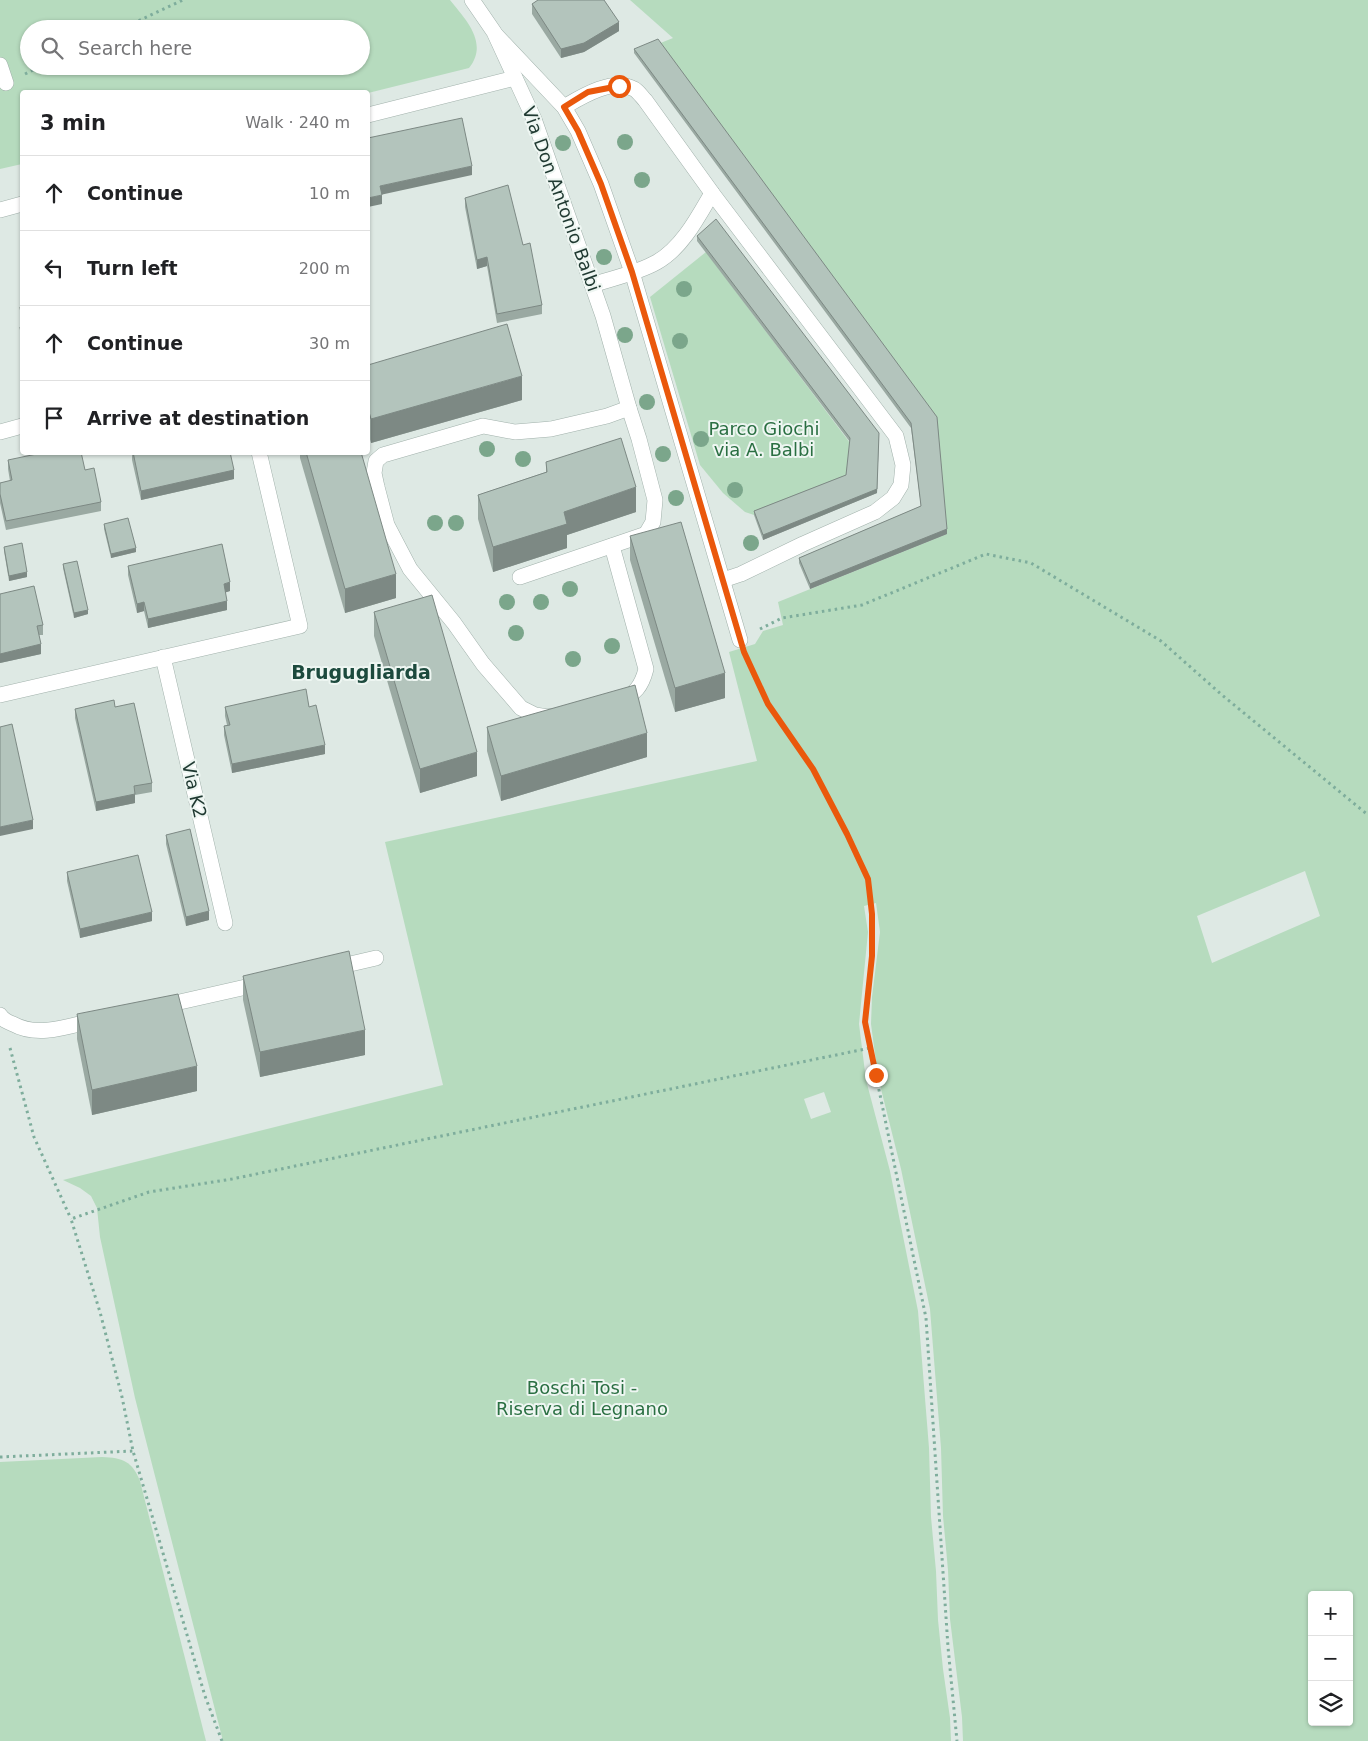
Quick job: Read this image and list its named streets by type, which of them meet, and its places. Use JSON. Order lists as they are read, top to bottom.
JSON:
{
  "streets": {
    "street": ["Via Don Antonio Balbi", "Via K2"]
  },
  "districts": ["Brugugliarda"],
  "parks": ["Parco Giochi via A. Balbi", "Boschi Tosi - Riserva di Legnano"],
  "page": {
    "search": "Search here",
    "heading": ["3 min", "Walk · 240 m"],
    "list": [
      ["Continue", "10 m"],
      ["Turn left", "200 m"],
      ["Continue", "30 m"],
      "Arrive at destination"
    ],
    "map_buttons": ["+", "−"]
  }
}
